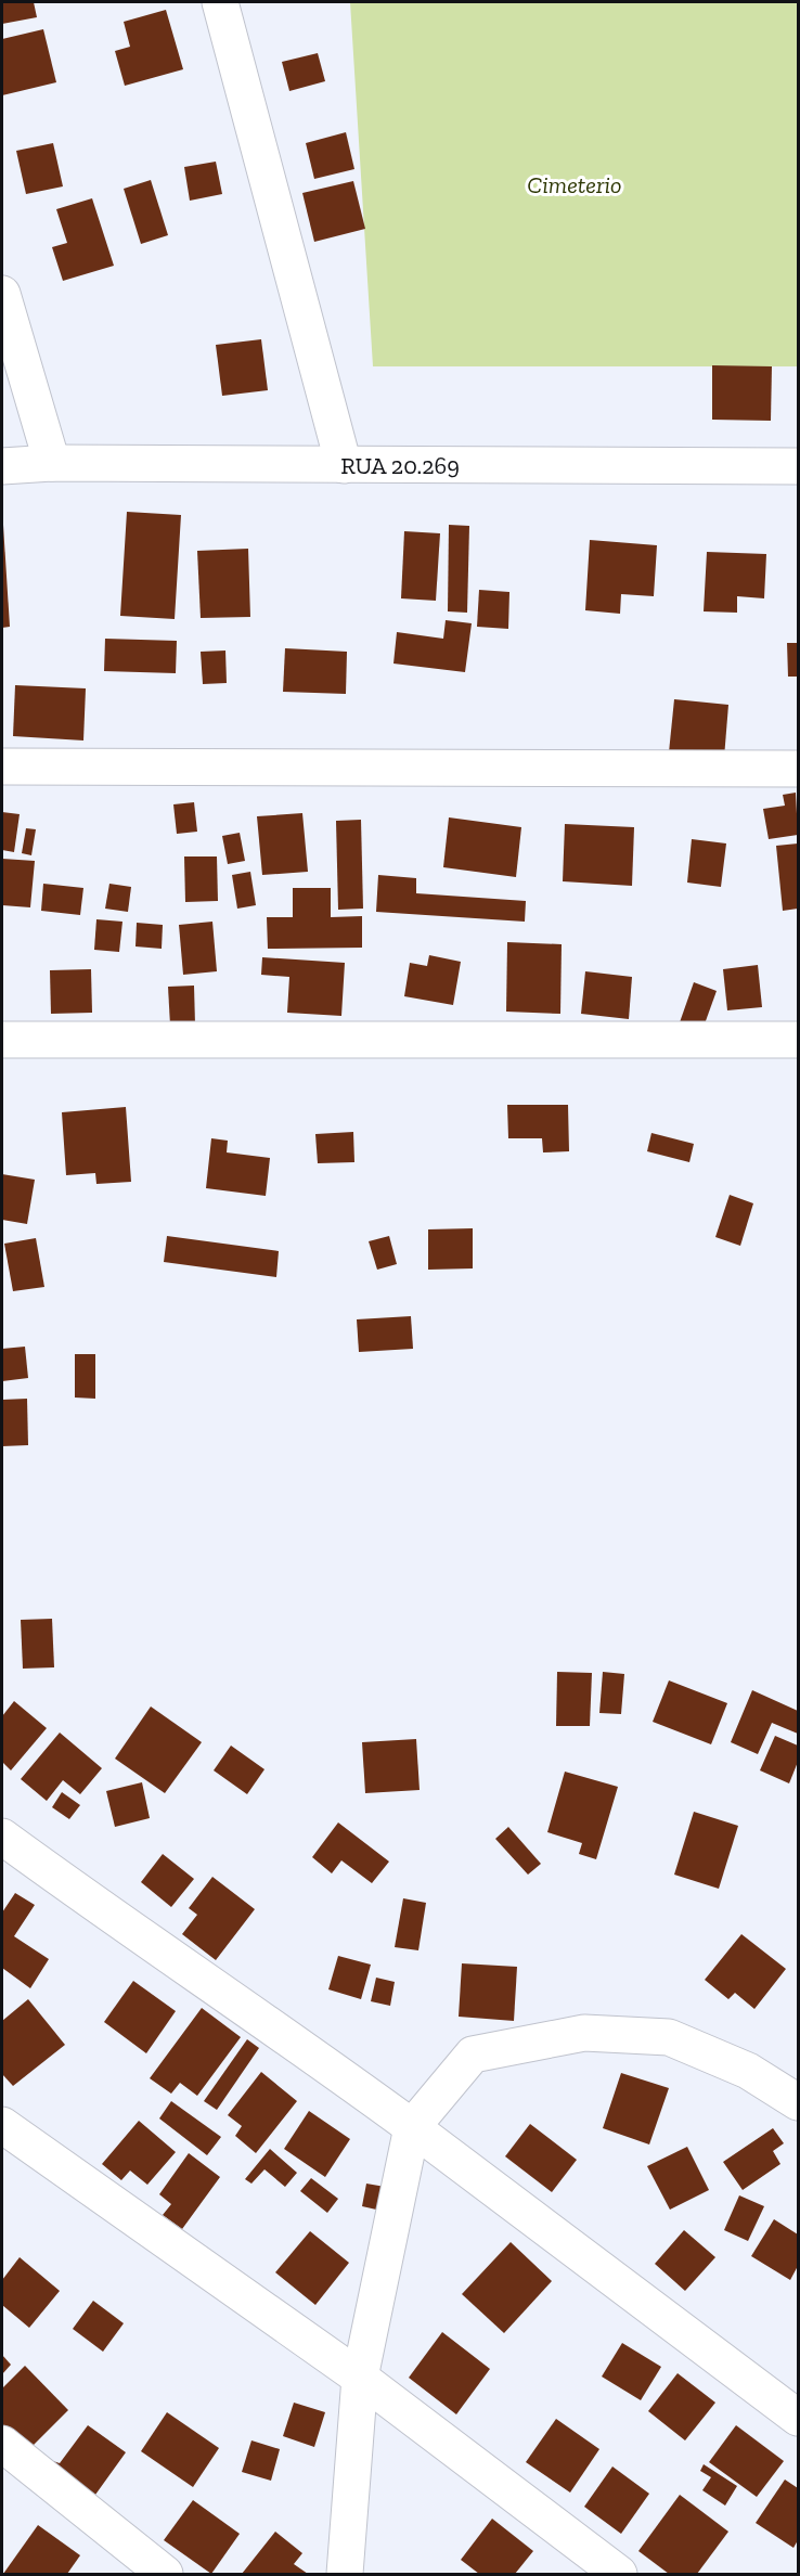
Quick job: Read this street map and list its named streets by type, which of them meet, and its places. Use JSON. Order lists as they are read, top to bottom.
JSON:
{
  "streets": {
    "street": ["RUA 20.269"]
  },
  "parks": ["Cimeterio"]
}
